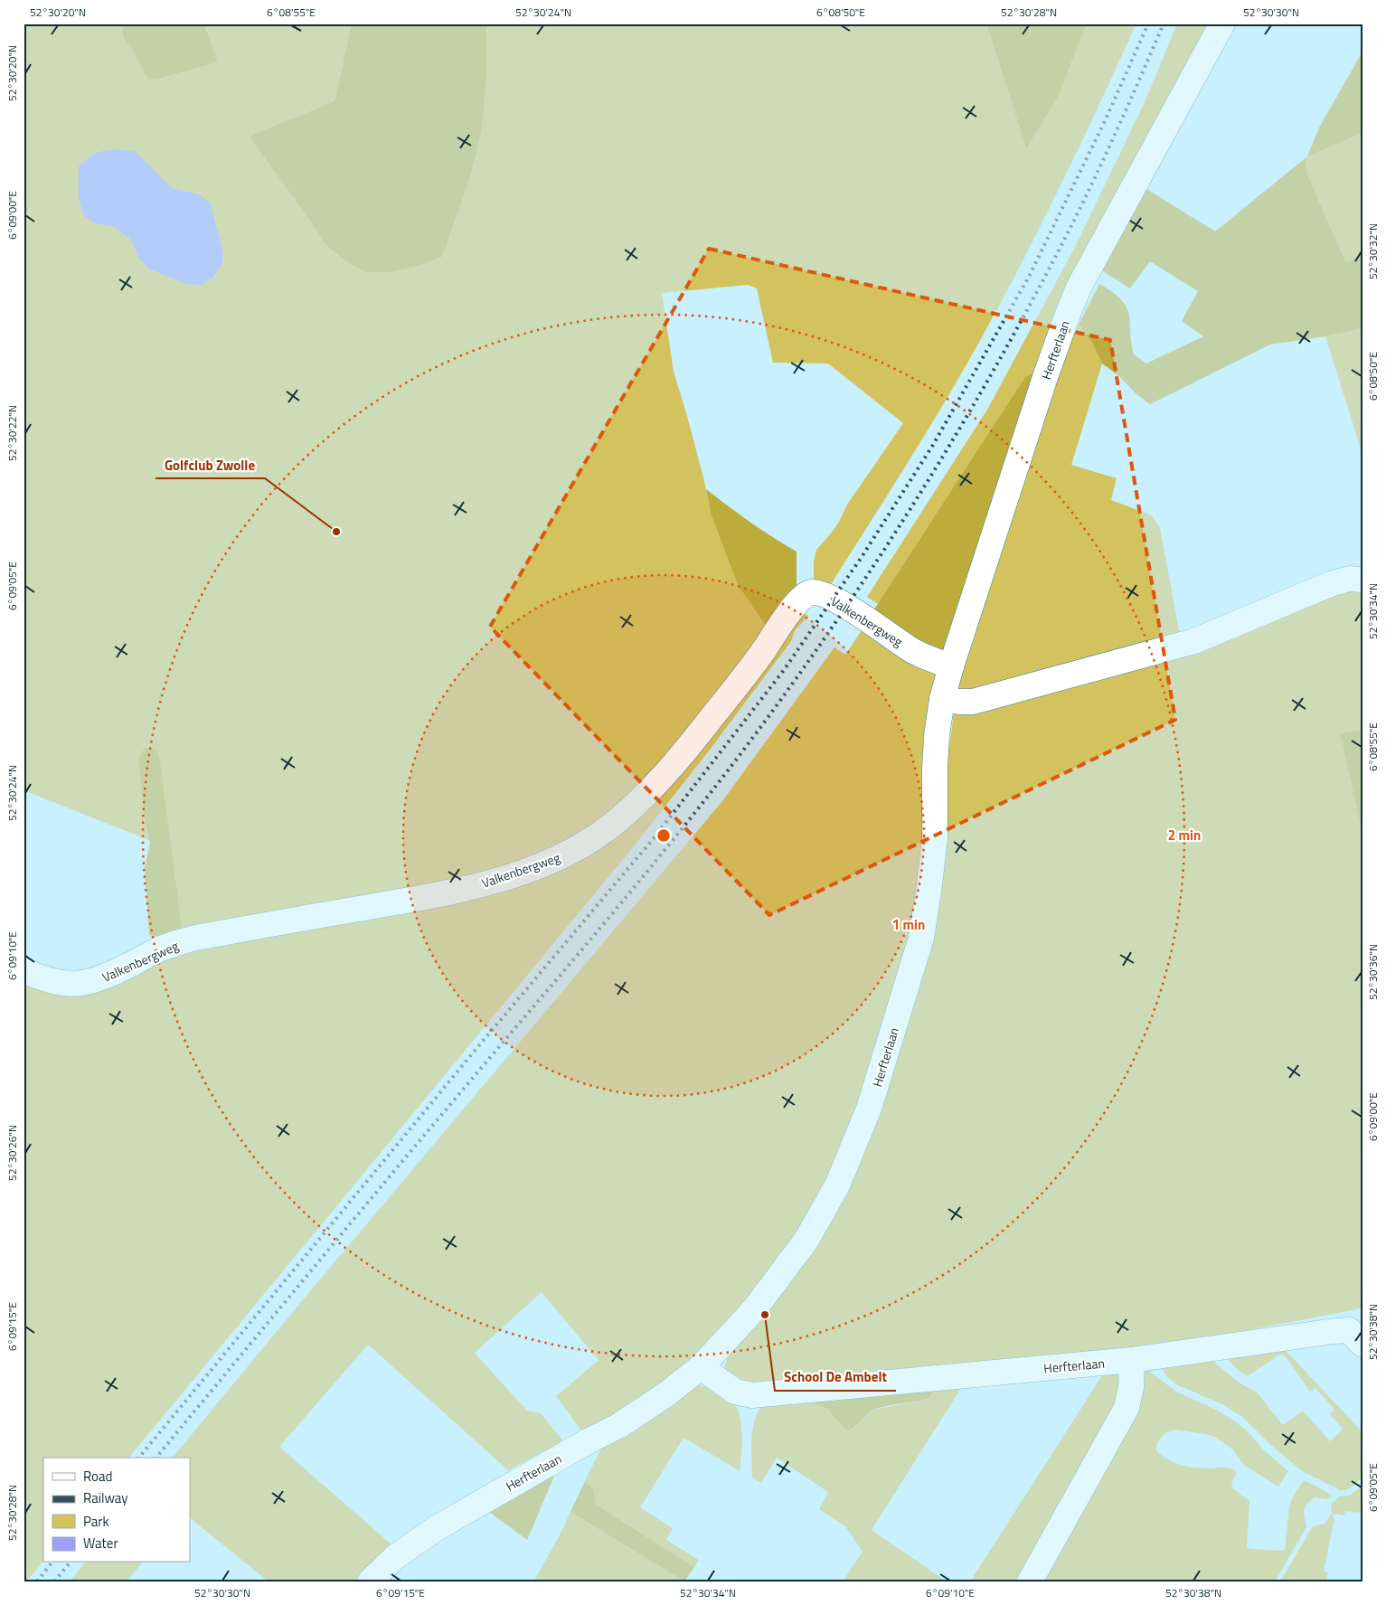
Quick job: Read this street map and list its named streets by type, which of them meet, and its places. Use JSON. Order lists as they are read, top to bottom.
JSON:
{
  "streets": {
    "street": ["Herfterlaan", "Valkenbergweg"]
  },
  "crossings": [
    ["Herfterlaan", "Valkenbergweg"]
  ],
  "places": ["Golfclub Zwolle", "School De Ambelt"],
  "legend": [
    "Road",
    "Railway",
    "Park",
    "Water"
  ],
  "coordinates": [
    "52°30'20\"N",
    "6°08'55\"E",
    "52°30'24\"N",
    "6°08'50\"E",
    "52°30'28\"N",
    "52°30'30\"N",
    "6°09'00\"E",
    "52°30'32\"N",
    "52°30'22\"N",
    "6°09'05\"E",
    "52°30'34\"N",
    "6°09'10\"E",
    "52°30'36\"N",
    "52°30'26\"N",
    "6°09'15\"E",
    "52°30'38\"N"
  ],
  "rings": ["2 min", "1 min"]
}
